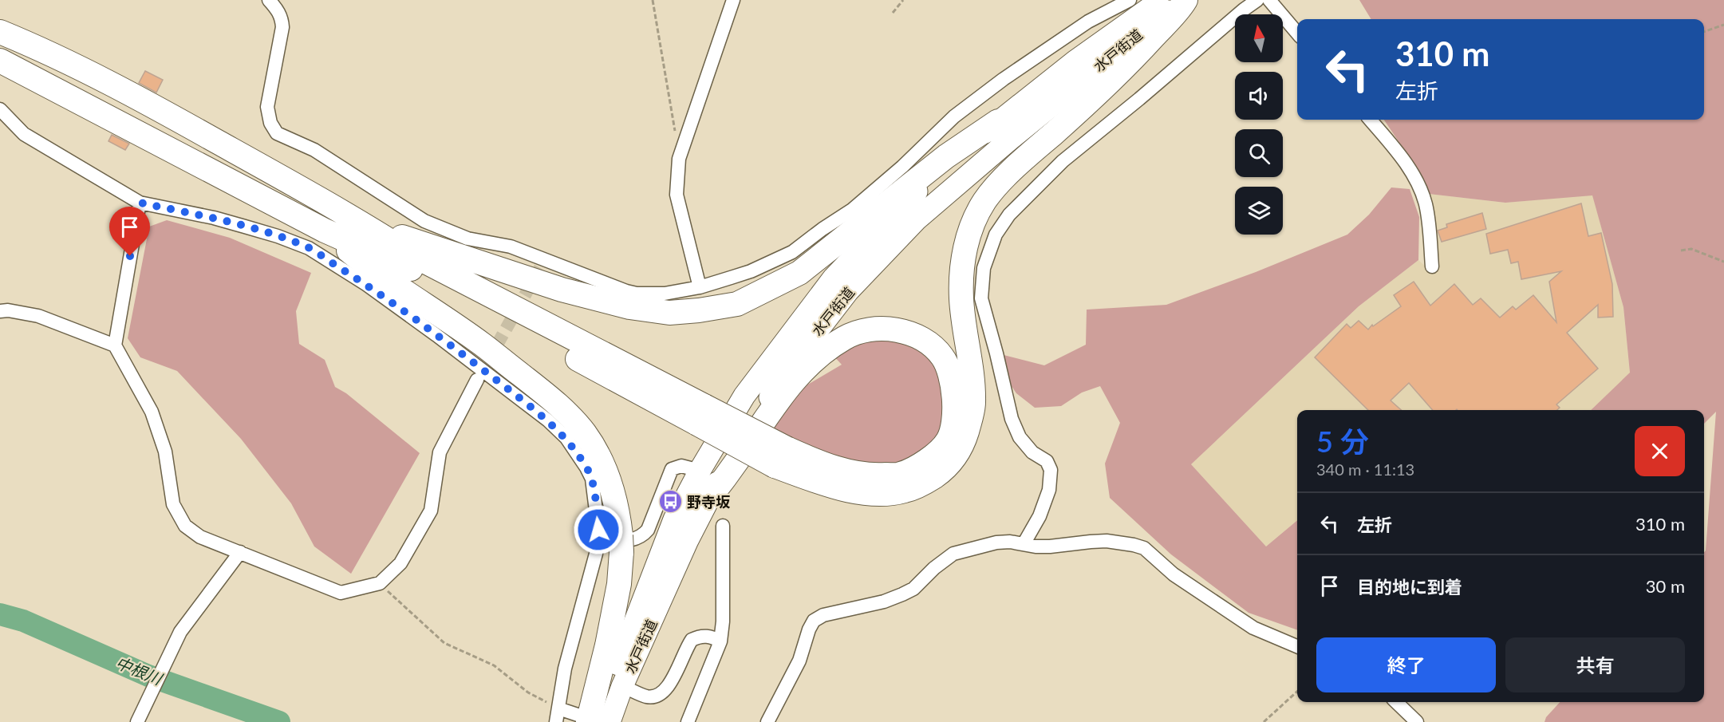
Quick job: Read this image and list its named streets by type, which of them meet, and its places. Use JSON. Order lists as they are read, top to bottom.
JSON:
{
  "streets": {
    "highway": ["水戸街道"]
  },
  "water": ["中根川"],
  "places": {
    "bus stop": ["野寺坂"]
  },
  "north": "top",
  "page": {
    "turn": ["310 m", "左折"],
    "heading": ["5 分", "340 m · 11:13"],
    "list": [
      {
        "name": "左折",
        "value": "310 m"
      },
      {
        "name": "目的地に到着",
        "value": "30 m"
      }
    ],
    "buttons": ["終了", "共有"]
  }
}
